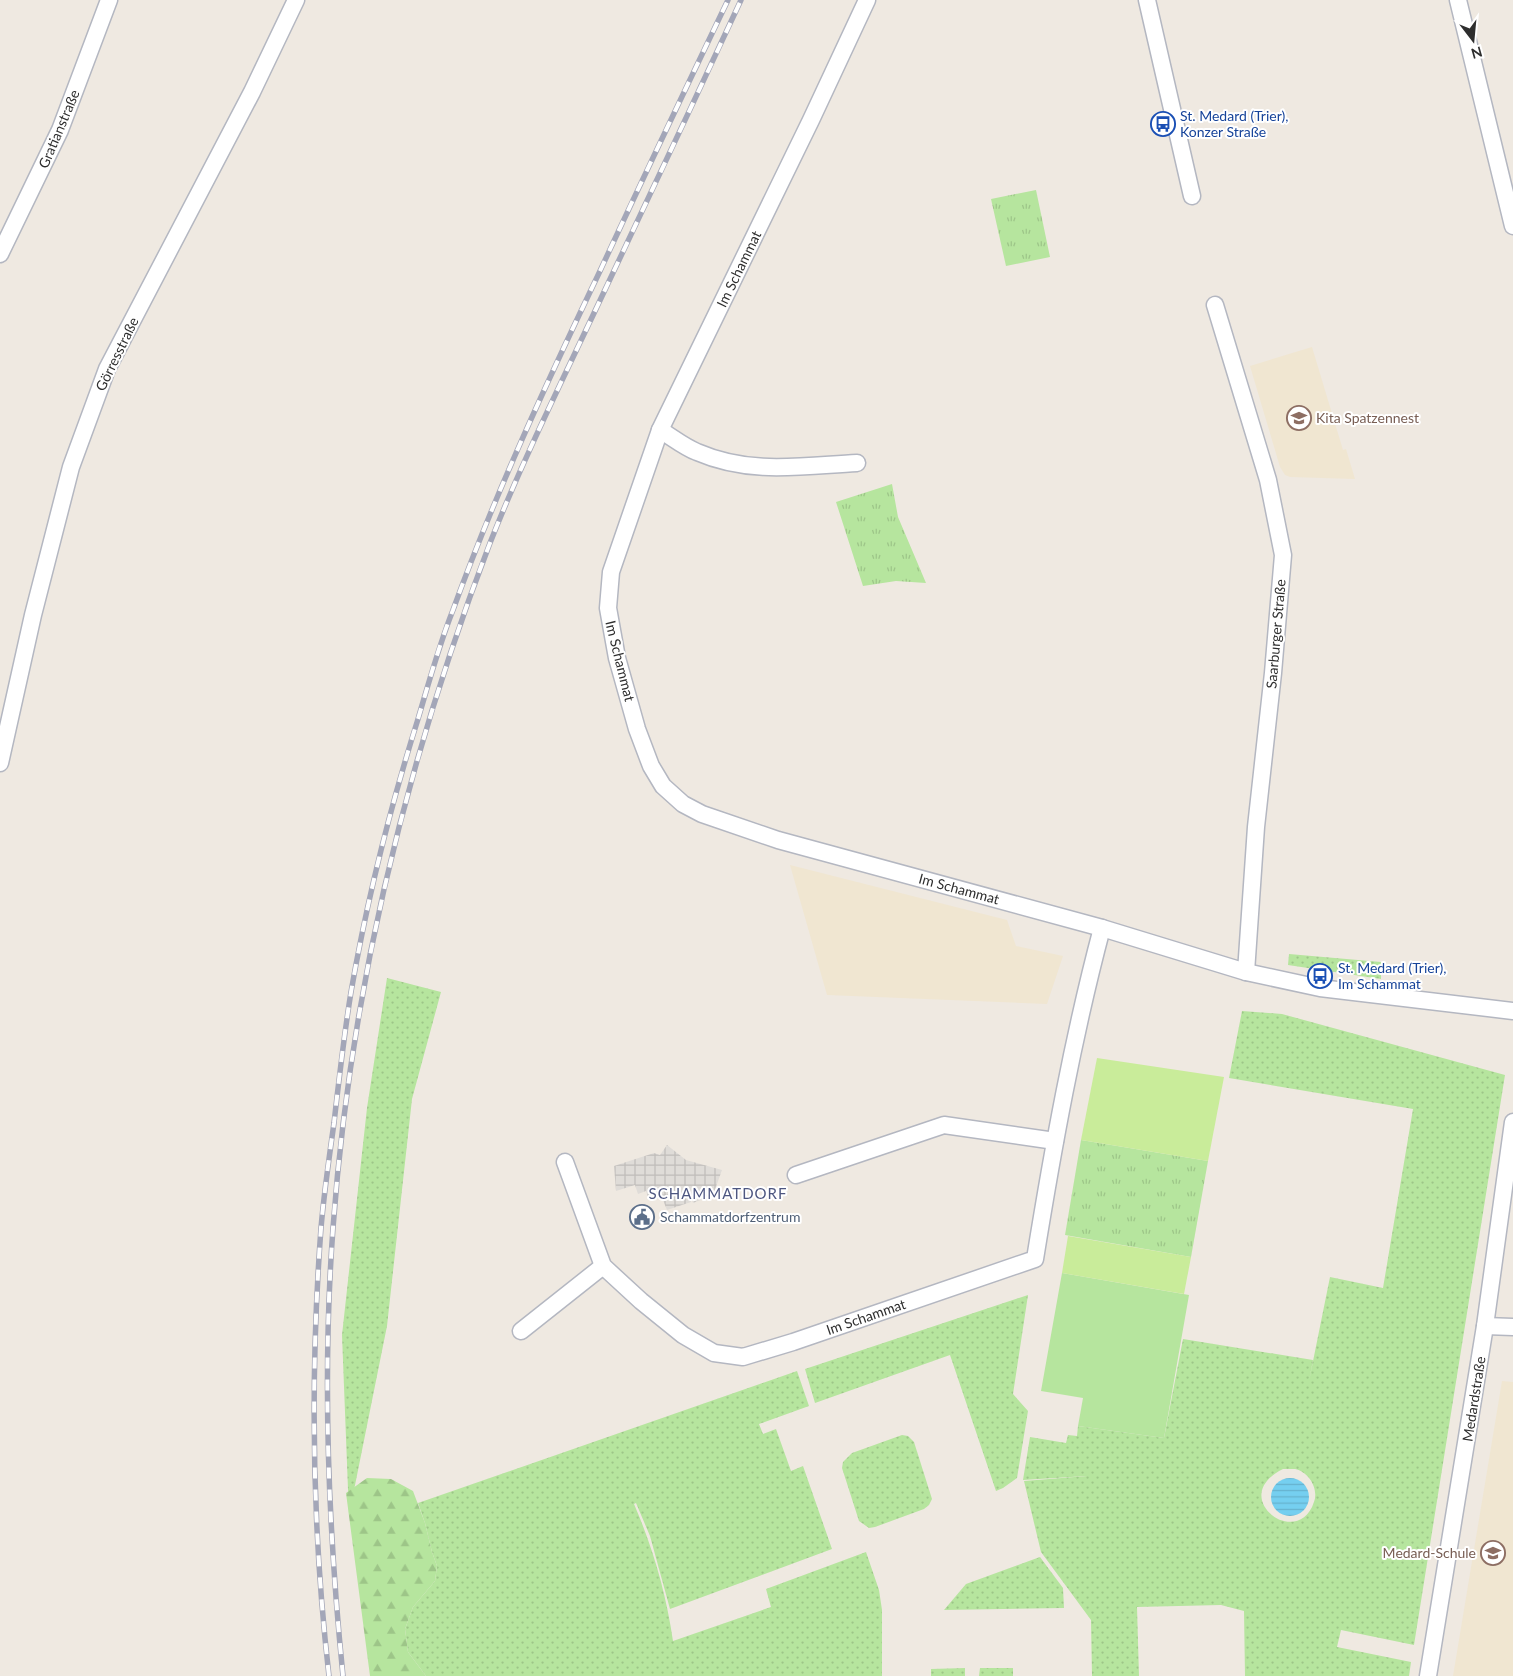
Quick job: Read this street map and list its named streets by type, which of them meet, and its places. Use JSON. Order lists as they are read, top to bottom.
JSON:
{
  "streets": {
    "street": [
      "Gratianstraße",
      "Im Schammat",
      "Görresstraße",
      "Saarburger Straße",
      "Medardstraße"
    ]
  },
  "crossings": [
    ["Im Schammat", "Saarburger Straße"]
  ],
  "districts": ["SCHAMMATDORF"],
  "places": {
    "bus stop": ["St. Medard (Trier), Konzer Straße", "St. Medard (Trier), Im Schammat"],
    "school or university": ["Kita Spatzennest", "Medard-Schule"],
    "public building": ["Schammatdorfzentrum"]
  },
  "north": "bottom"
}
